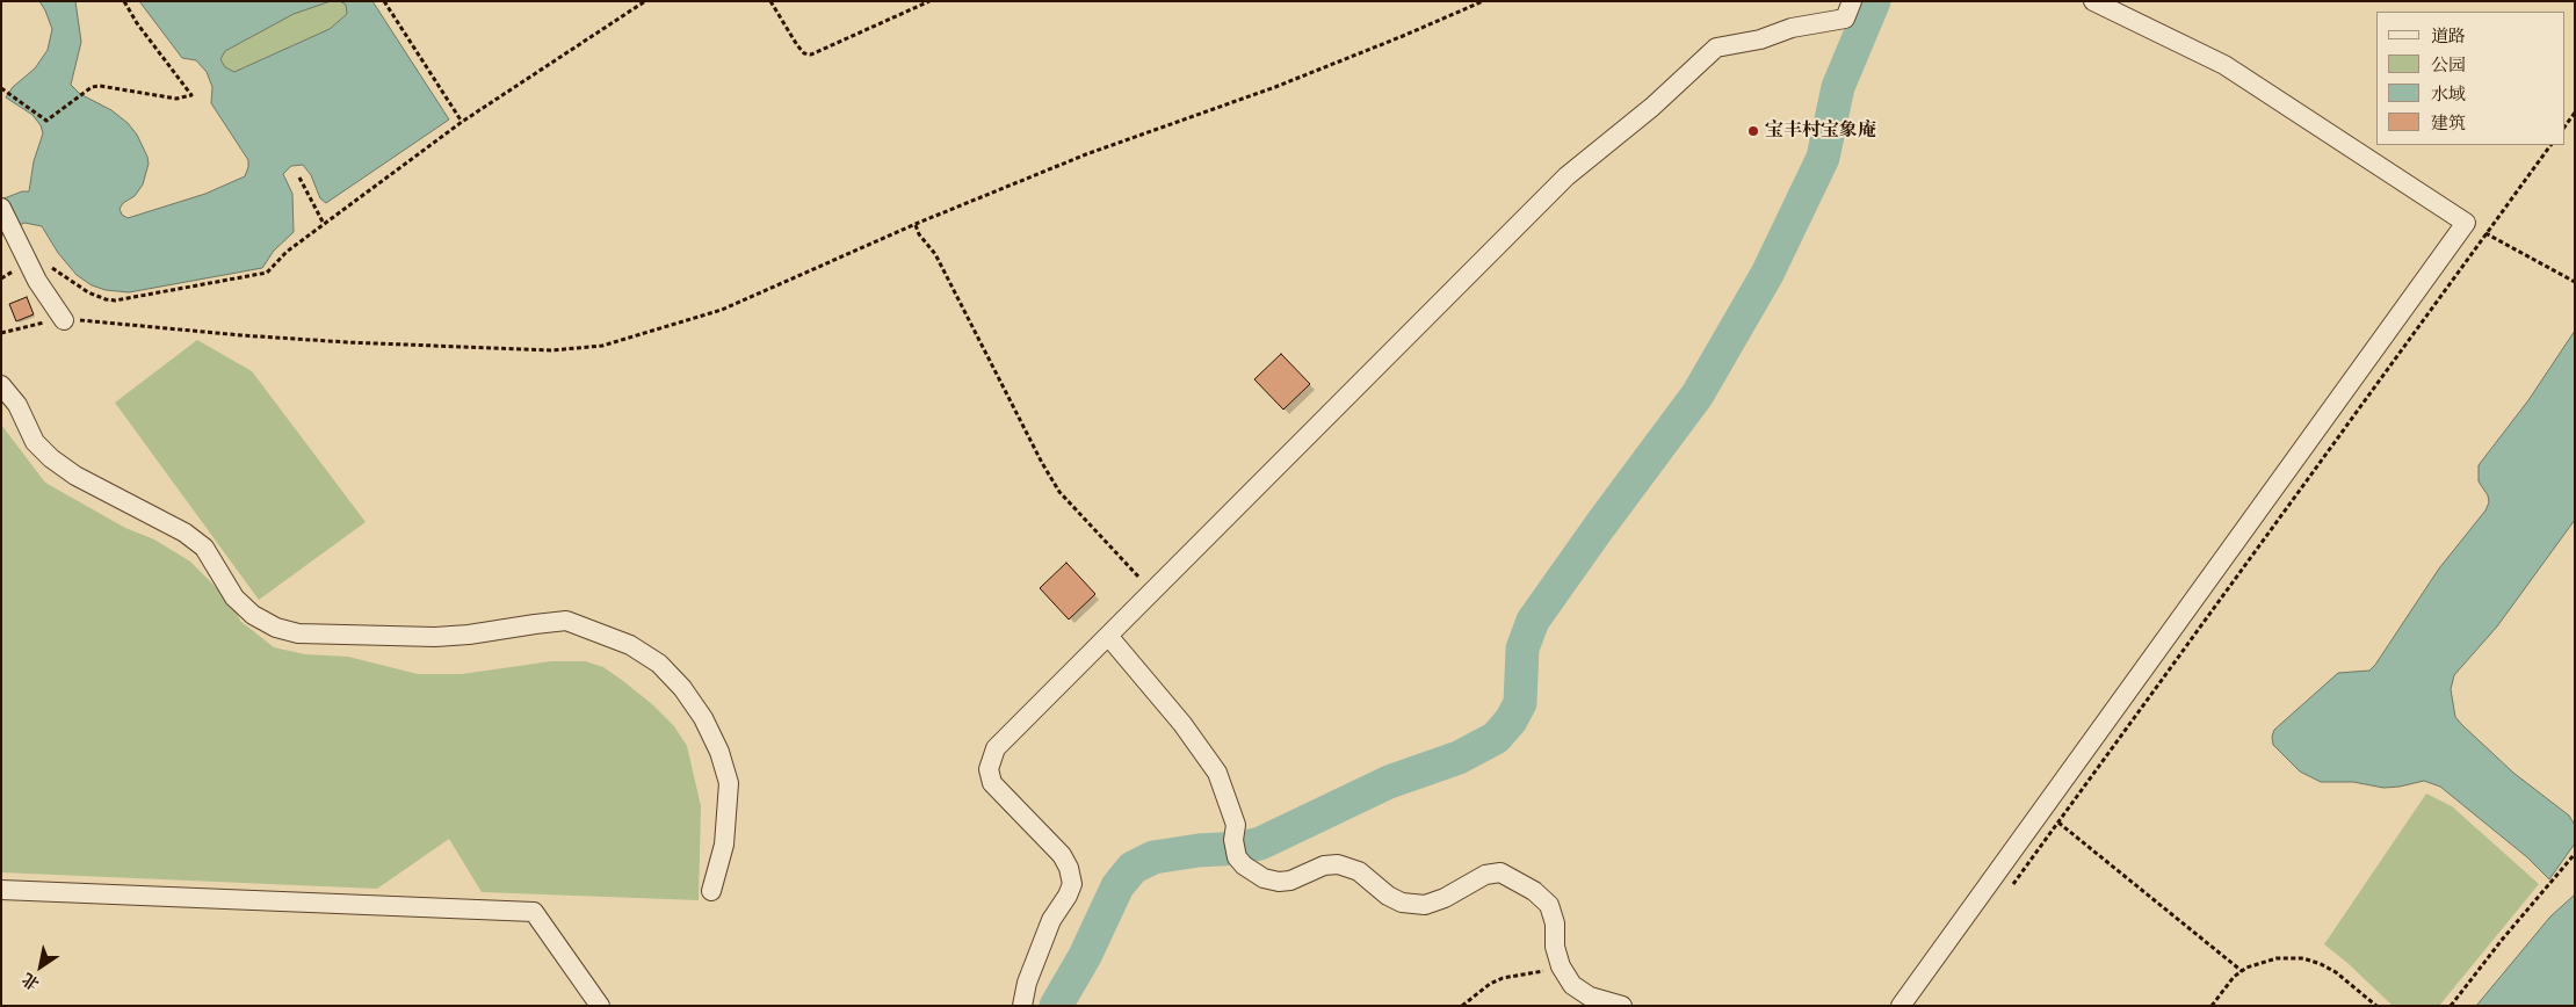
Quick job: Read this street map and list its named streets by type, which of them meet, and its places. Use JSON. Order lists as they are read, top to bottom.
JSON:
{
  "places": ["宝丰村宝象庵"],
  "legend": [
    "道路",
    "公园",
    "水域",
    "建筑"
  ],
  "north": "bottom left"
}
